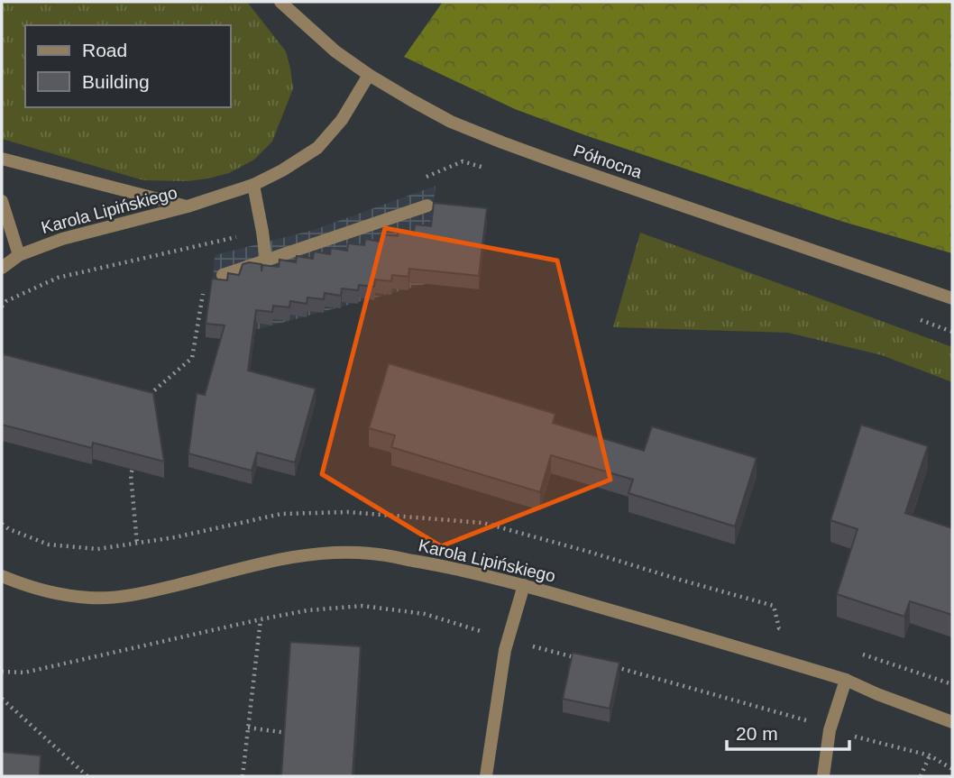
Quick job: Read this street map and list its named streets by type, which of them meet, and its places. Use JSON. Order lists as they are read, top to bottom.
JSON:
{
  "streets": {
    "street": ["Północna", "Karola Lipińskiego"]
  },
  "crossings": [
    ["Północna", "Karola Lipińskiego"]
  ],
  "legend": ["Road", "Building"],
  "scale_bar": "20 m"
}
